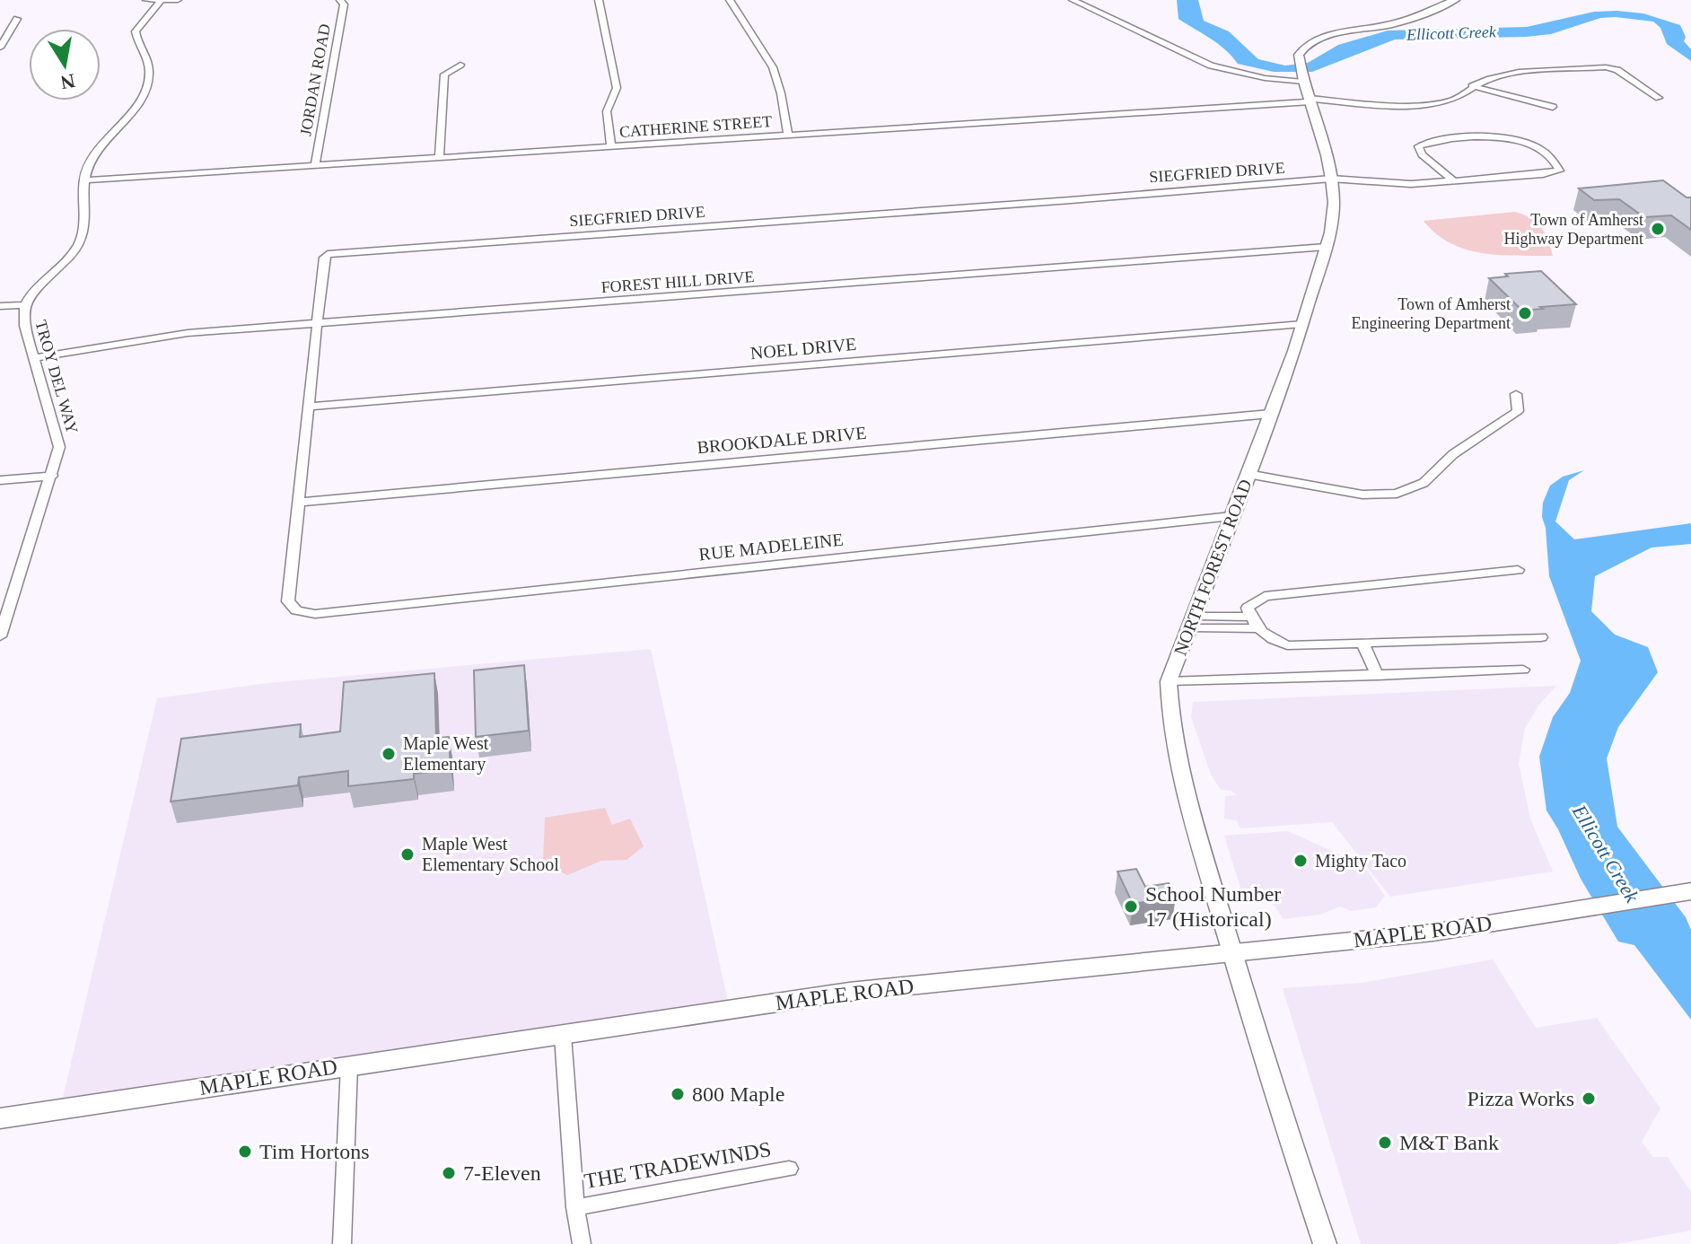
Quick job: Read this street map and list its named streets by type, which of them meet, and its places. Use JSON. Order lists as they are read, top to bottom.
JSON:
{
  "streets": {
    "main road": ["MAPLE ROAD"],
    "street": [
      "JORDAN ROAD",
      "CATHERINE STREET",
      "SIEGFRIED DRIVE",
      "FOREST HILL DRIVE",
      "NOEL DRIVE",
      "TROY DEL WAY",
      "BROOKDALE DRIVE",
      "RUE MADELEINE",
      "NORTH FOREST ROAD",
      "THE TRADEWINDS"
    ]
  },
  "crossings": [
    ["JORDAN ROAD", "CATHERINE STREET"],
    ["CATHERINE STREET", "TROY DEL WAY"],
    ["CATHERINE STREET", "NORTH FOREST ROAD"],
    ["SIEGFRIED DRIVE", "FOREST HILL DRIVE"],
    ["SIEGFRIED DRIVE", "NOEL DRIVE"],
    ["SIEGFRIED DRIVE", "BROOKDALE DRIVE"],
    ["SIEGFRIED DRIVE", "RUE MADELEINE"],
    ["SIEGFRIED DRIVE", "NORTH FOREST ROAD"],
    ["FOREST HILL DRIVE", "TROY DEL WAY"],
    ["FOREST HILL DRIVE", "NORTH FOREST ROAD"],
    ["NOEL DRIVE", "NORTH FOREST ROAD"],
    ["BROOKDALE DRIVE", "NORTH FOREST ROAD"],
    ["RUE MADELEINE", "NORTH FOREST ROAD"],
    ["NORTH FOREST ROAD", "MAPLE ROAD"]
  ],
  "water": ["Ellicott Creek"],
  "places": [
    "Town of Amherst Highway Department",
    "Town of Amherst Engineering Department",
    "Maple West Elementary",
    "Maple West Elementary School",
    "Mighty Taco",
    "School Number 17 (Historical)",
    "800 Maple",
    "Pizza Works",
    "M&T Bank",
    "Tim Hortons",
    "7-Eleven"
  ],
  "north": "bottom"
}
